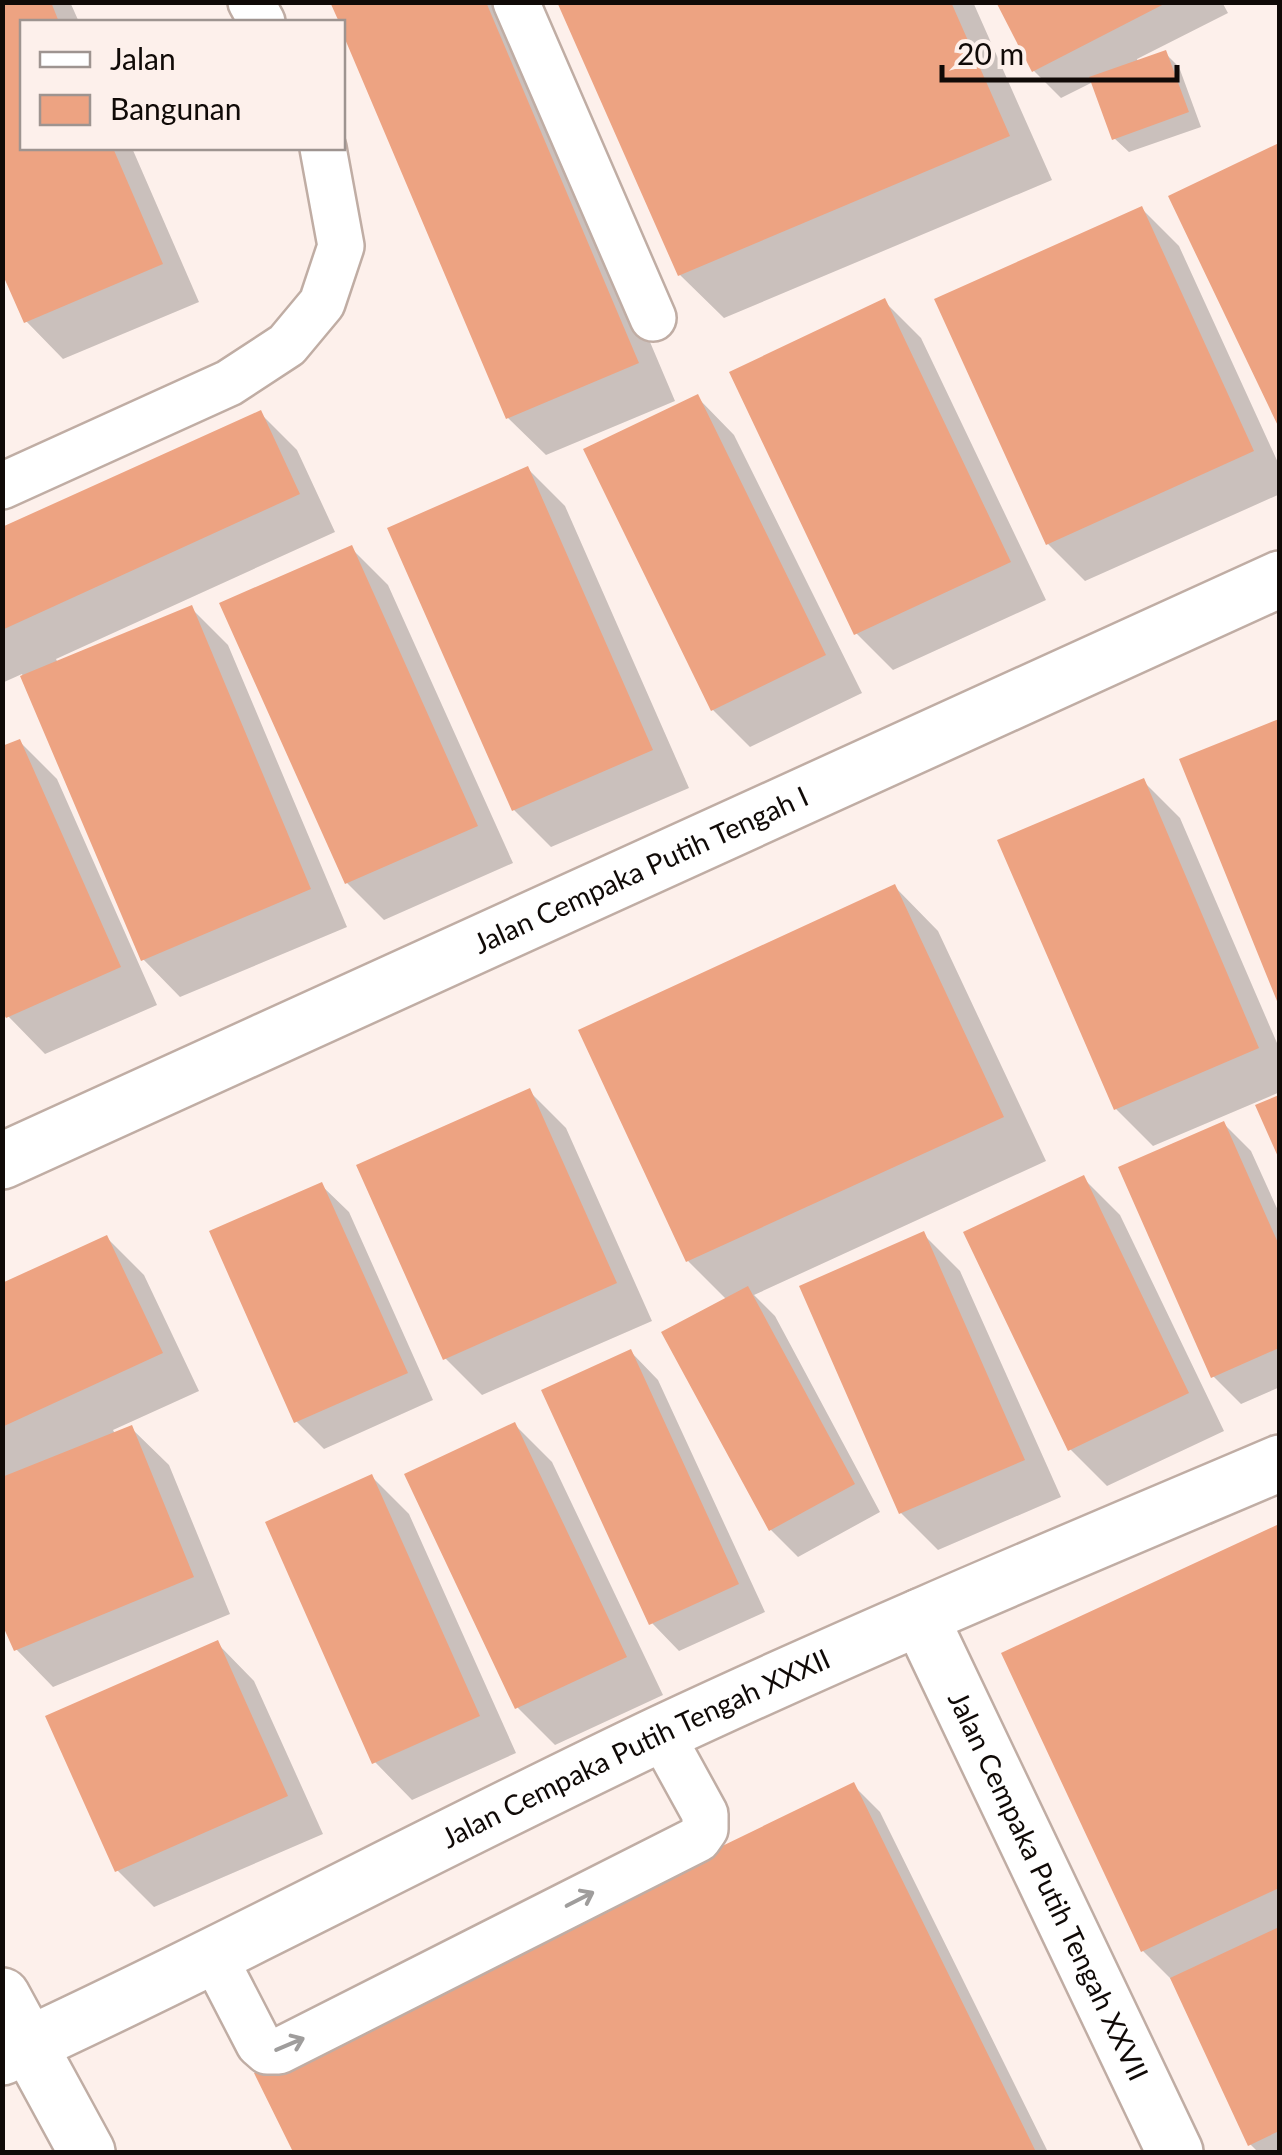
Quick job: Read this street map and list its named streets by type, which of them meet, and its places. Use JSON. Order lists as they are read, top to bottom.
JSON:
{
  "streets": {
    "street": ["Jalan Cempaka Putih Tengah I", "Jalan Cempaka Putih Tengah XXXII", "Jalan Cempaka Putih Tengah XXVII"]
  },
  "crossings": [
    ["Jalan Cempaka Putih Tengah XXXII", "Jalan Cempaka Putih Tengah XXVII"]
  ],
  "legend": ["Jalan", "Bangunan"],
  "scale_bar": "20 m"
}
